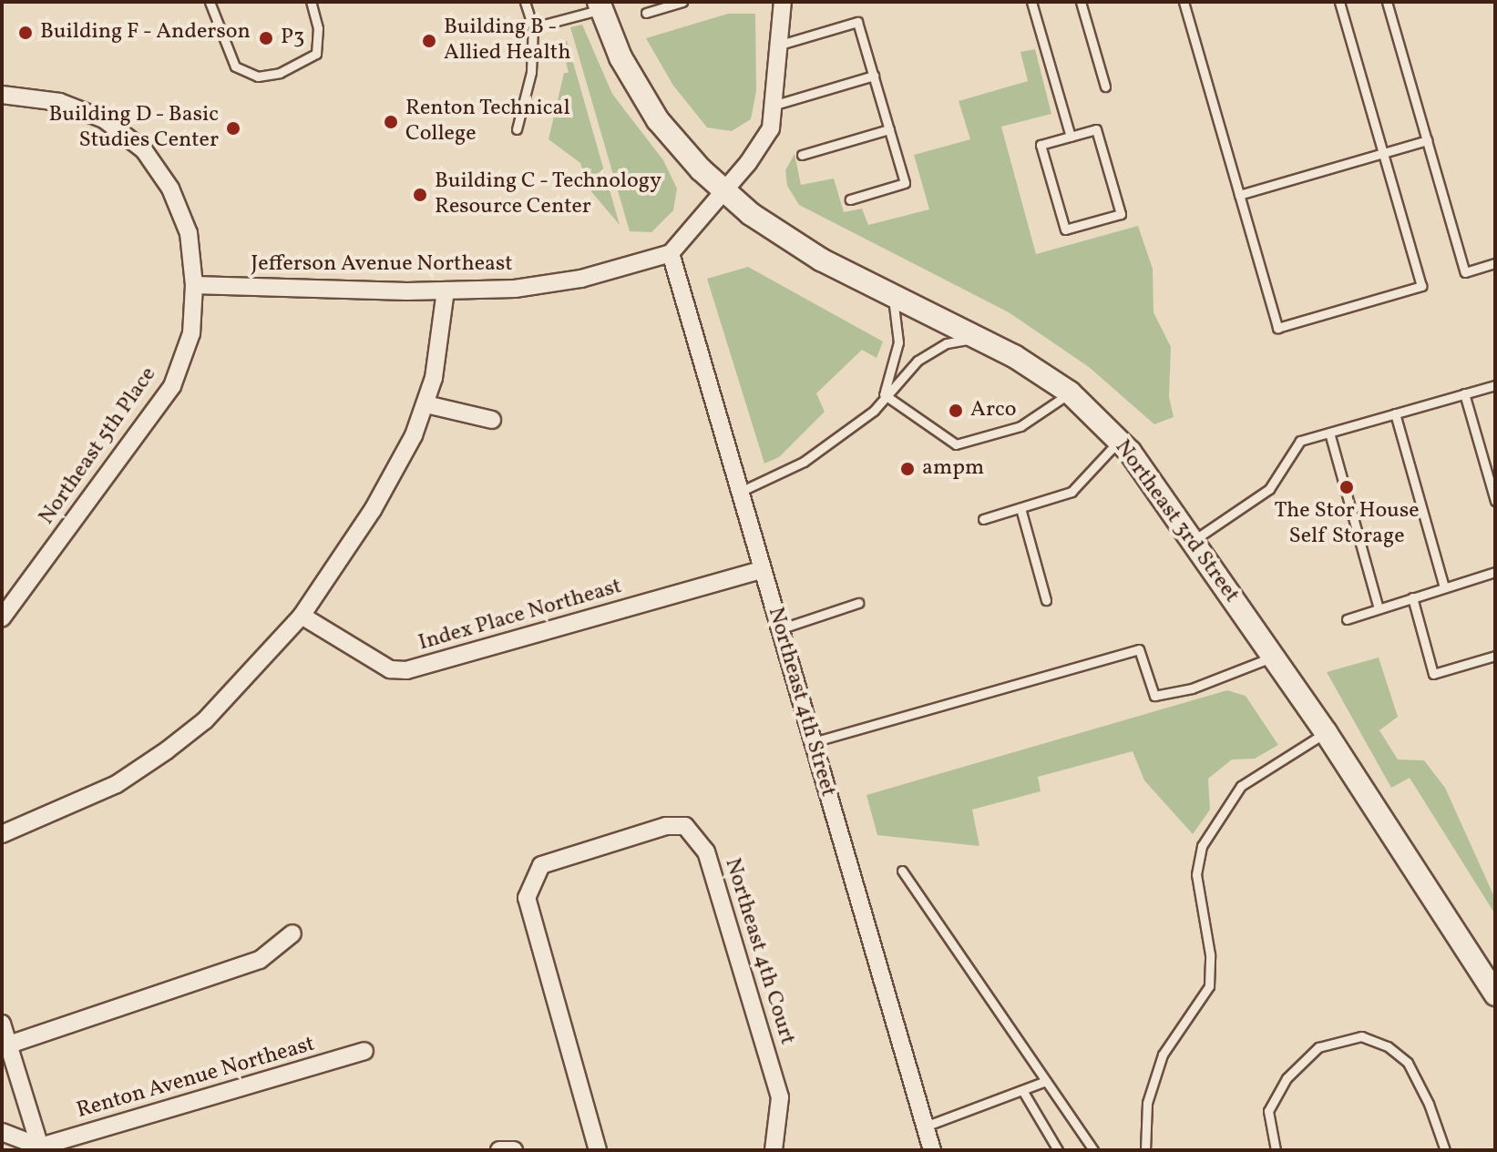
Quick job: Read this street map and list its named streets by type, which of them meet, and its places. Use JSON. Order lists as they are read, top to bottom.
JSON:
{
  "streets": {
    "main road": ["Northeast 3rd Street"],
    "street": [
      "Jefferson Avenue Northeast",
      "Northeast 5th Place",
      "Index Place Northeast",
      "Northeast 4th Street",
      "Northeast 4th Court",
      "Renton Avenue Northeast"
    ]
  },
  "crossings": [
    ["Jefferson Avenue Northeast", "Northeast 5th Place"],
    ["Jefferson Avenue Northeast", "Northeast 4th Street"],
    ["Index Place Northeast", "Northeast 4th Street"]
  ],
  "places": [
    "Building F - Anderson",
    "P3",
    "Building B - Allied Health",
    "Renton Technical College",
    "Building D - Basic Studies Center",
    "Building C - Technology Resource Center",
    "Arco",
    "ampm",
    "The Stor House Self Storage"
  ]
}
